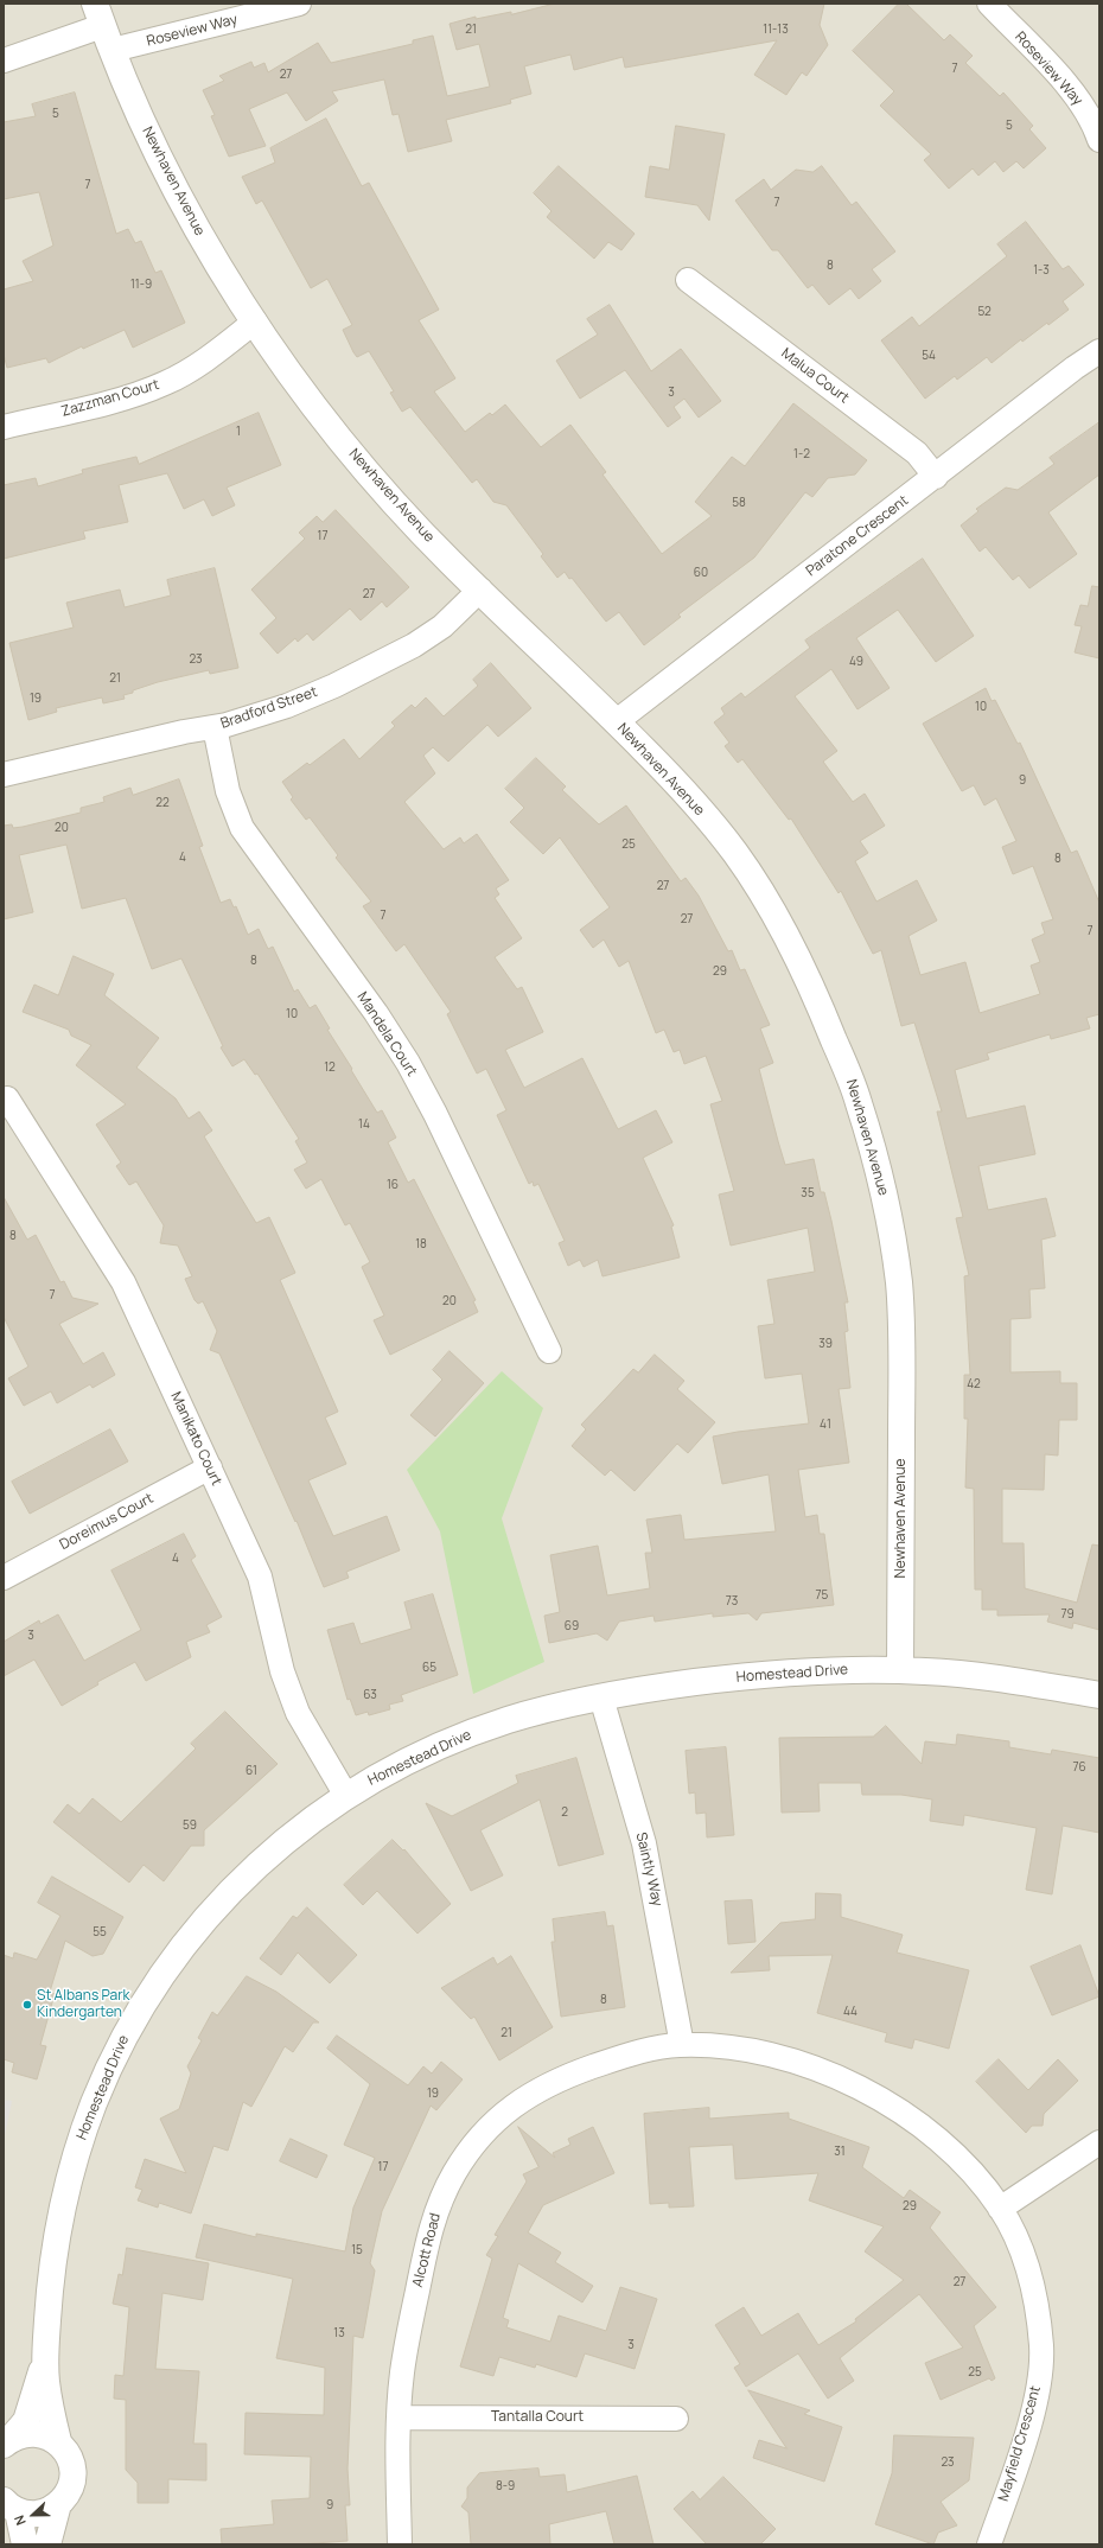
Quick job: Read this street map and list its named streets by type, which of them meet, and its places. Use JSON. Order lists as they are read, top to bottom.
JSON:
{
  "streets": {
    "street": [
      "Roseview Way",
      "Newhaven Avenue",
      "Malua Court",
      "Zazzman Court",
      "Paratone Crescent",
      "Bradford Street",
      "Mandela Court",
      "Manikato Court",
      "Doreimus Court",
      "Homestead Drive",
      "Saintly Way",
      "Alcott Road",
      "Tantalla Court",
      "Mayfield Crescent"
    ]
  },
  "crossings": [
    ["Roseview Way", "Newhaven Avenue"],
    ["Newhaven Avenue", "Zazzman Court"],
    ["Newhaven Avenue", "Paratone Crescent"],
    ["Newhaven Avenue", "Bradford Street"],
    ["Newhaven Avenue", "Homestead Drive"],
    ["Malua Court", "Paratone Crescent"],
    ["Bradford Street", "Mandela Court"],
    ["Manikato Court", "Doreimus Court"],
    ["Manikato Court", "Homestead Drive"],
    ["Homestead Drive", "Saintly Way"],
    ["Saintly Way", "Alcott Road"],
    ["Saintly Way", "Mayfield Crescent"],
    ["Alcott Road", "Tantalla Court"],
    ["Alcott Road", "Mayfield Crescent"]
  ],
  "places": ["St Albans Park Kindergarten"],
  "house_numbers": [
    "21",
    "11-13",
    "7",
    "27",
    "5",
    "5",
    "7",
    "7",
    "8",
    "1-3",
    "11-9",
    "52",
    "54",
    "3",
    "1",
    "1-2",
    "58",
    "17",
    "60",
    "27",
    "23",
    "49",
    "21",
    "19",
    "10",
    "9",
    "22",
    "20",
    "25",
    "4",
    "8",
    "27",
    "7",
    "27",
    "7",
    "8",
    "29",
    "10",
    "12",
    "14",
    "16",
    "35",
    "8",
    "18",
    "7",
    "20",
    "39",
    "42",
    "41",
    "4",
    "75",
    "73",
    "79",
    "69",
    "3",
    "65",
    "63",
    "76",
    "61",
    "2",
    "59",
    "55",
    "8",
    "44",
    "21",
    "19",
    "31",
    "17",
    "29",
    "15",
    "27",
    "13",
    "3",
    "25",
    "23",
    "8-9",
    "9"
  ],
  "north": "left"
}
